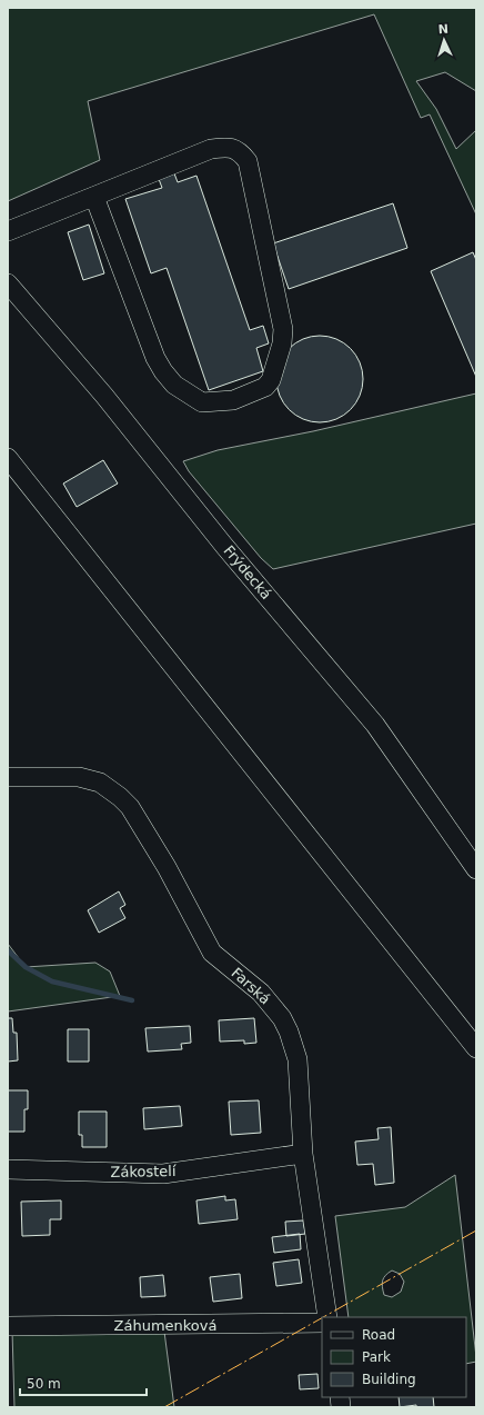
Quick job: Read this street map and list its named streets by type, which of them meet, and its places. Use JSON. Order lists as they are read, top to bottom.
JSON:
{
  "streets": {
    "street": [
      "Frýdecká",
      "Farská",
      "Zákostelí",
      "Záhumenková"
    ]
  },
  "crossings": [
    ["Farská", "Zákostelí"]
  ],
  "legend": ["Road", "Park", "Building"],
  "scale_bar": "50 m",
  "north": "top"
}
